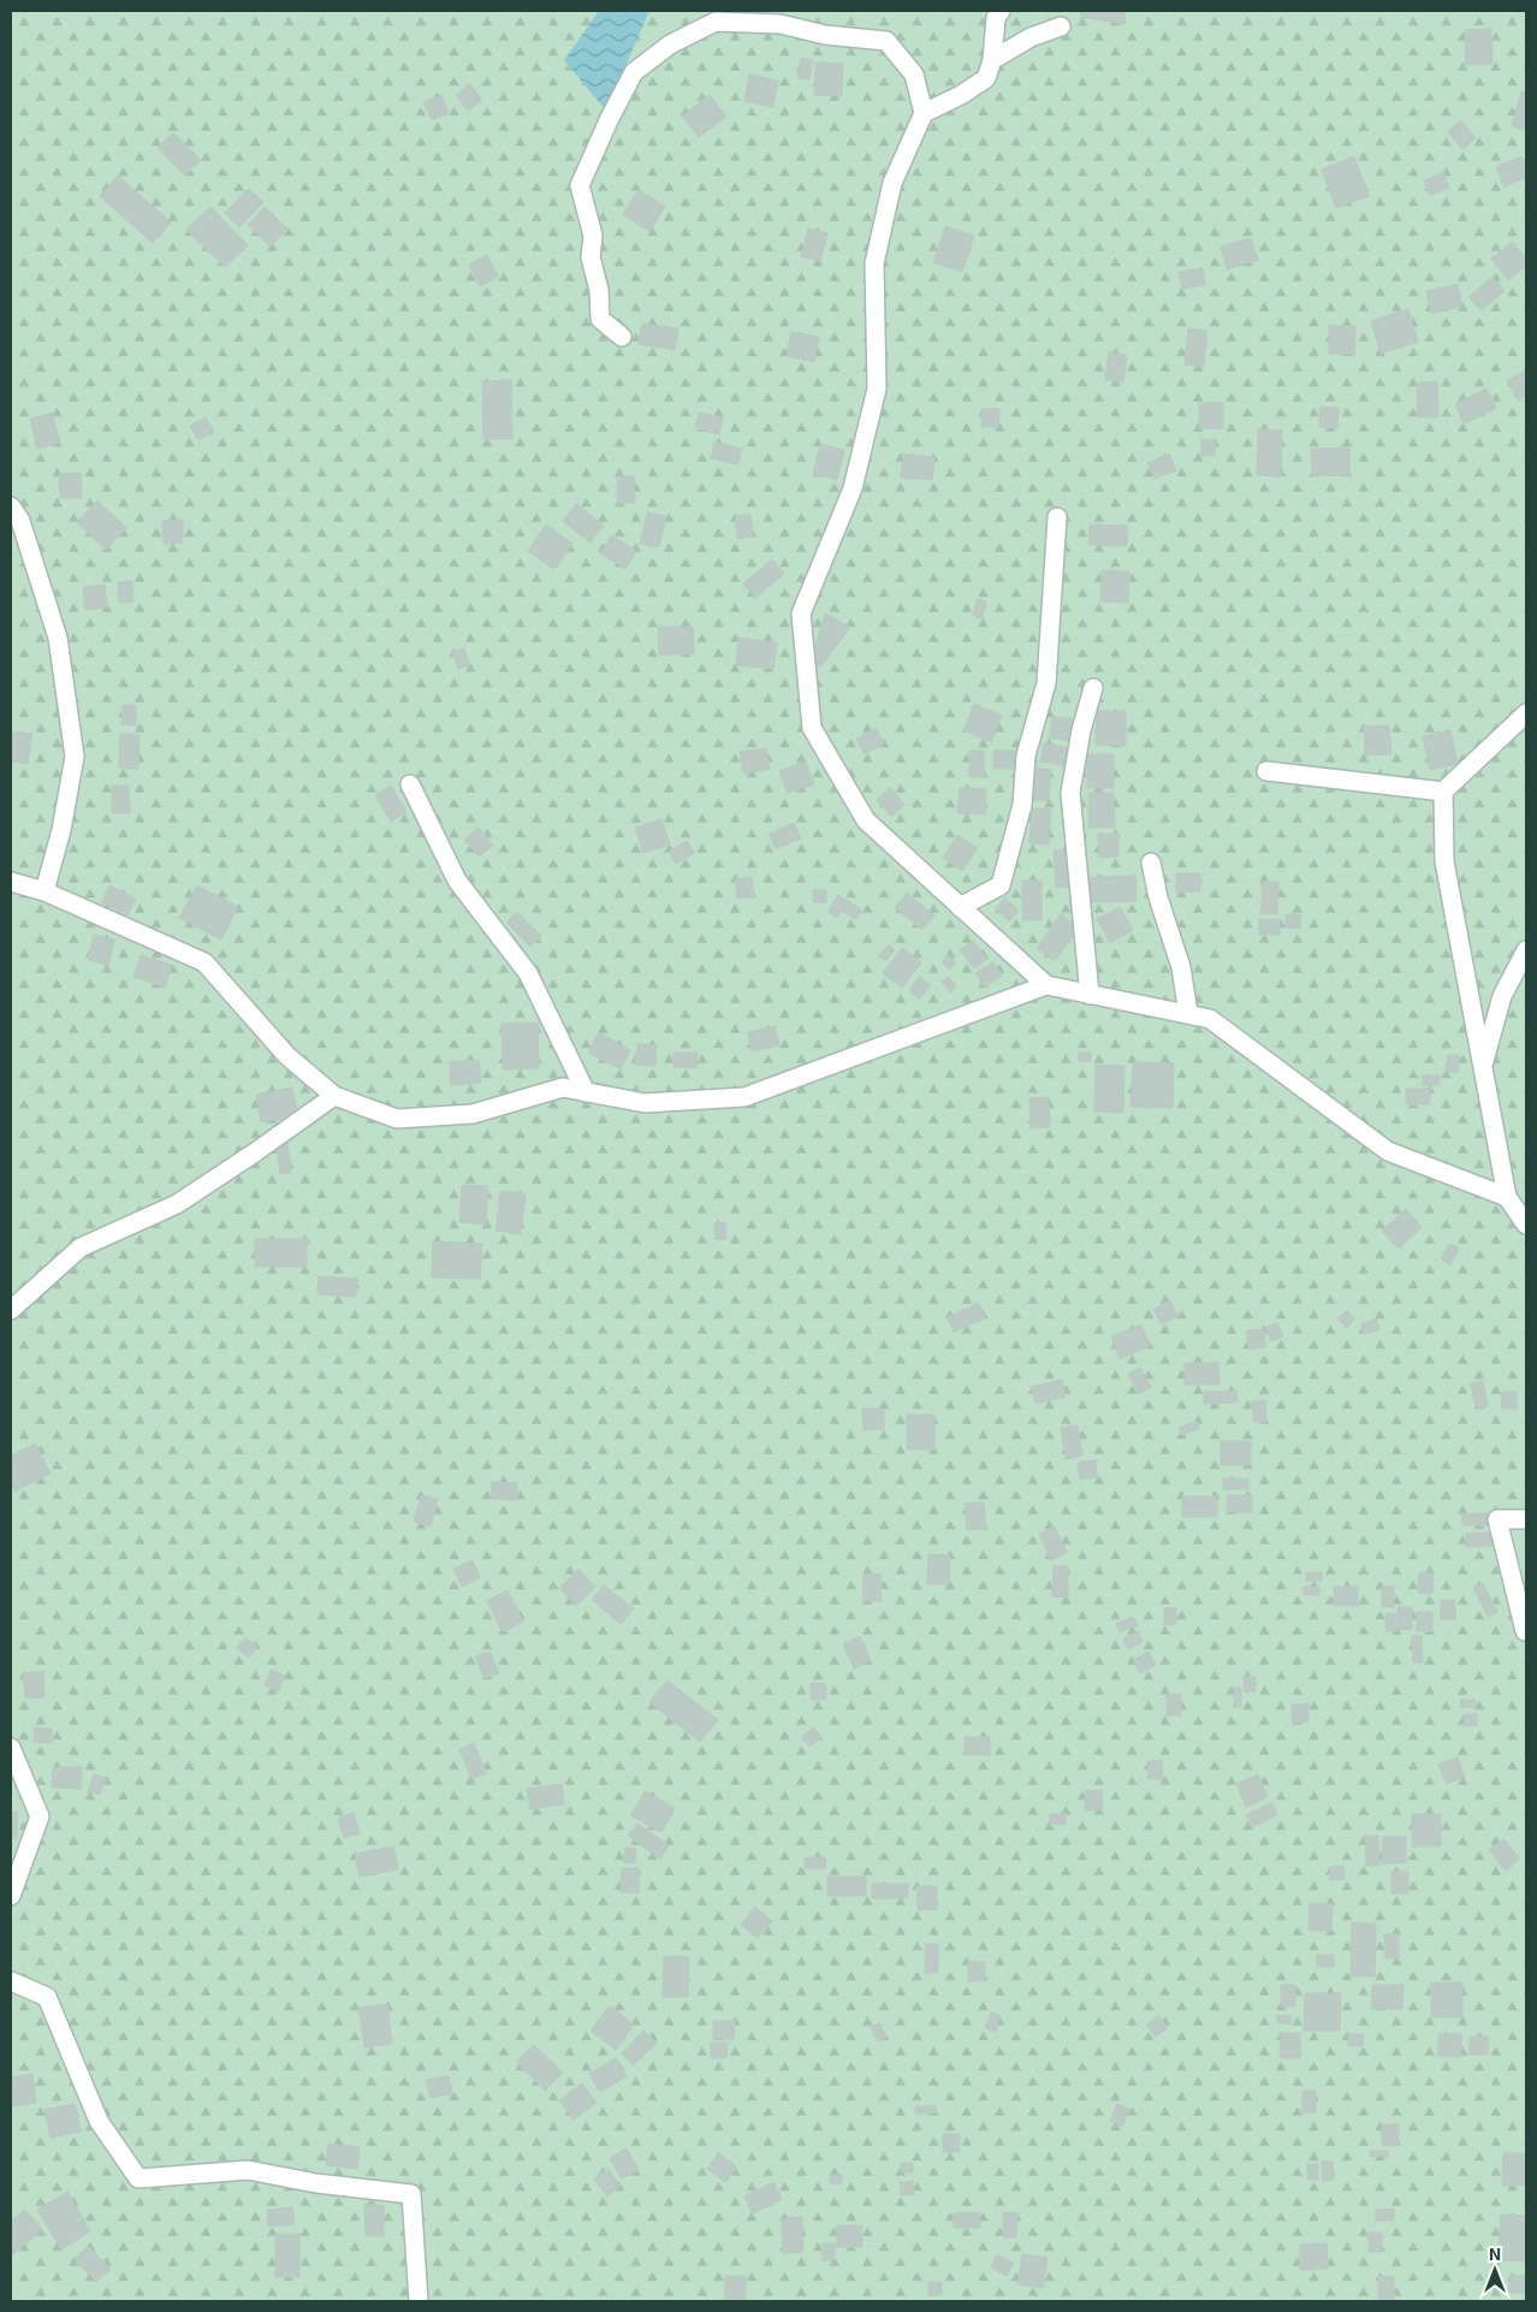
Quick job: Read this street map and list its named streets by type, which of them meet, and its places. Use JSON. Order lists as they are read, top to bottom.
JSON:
{
  "north": "top"
}
